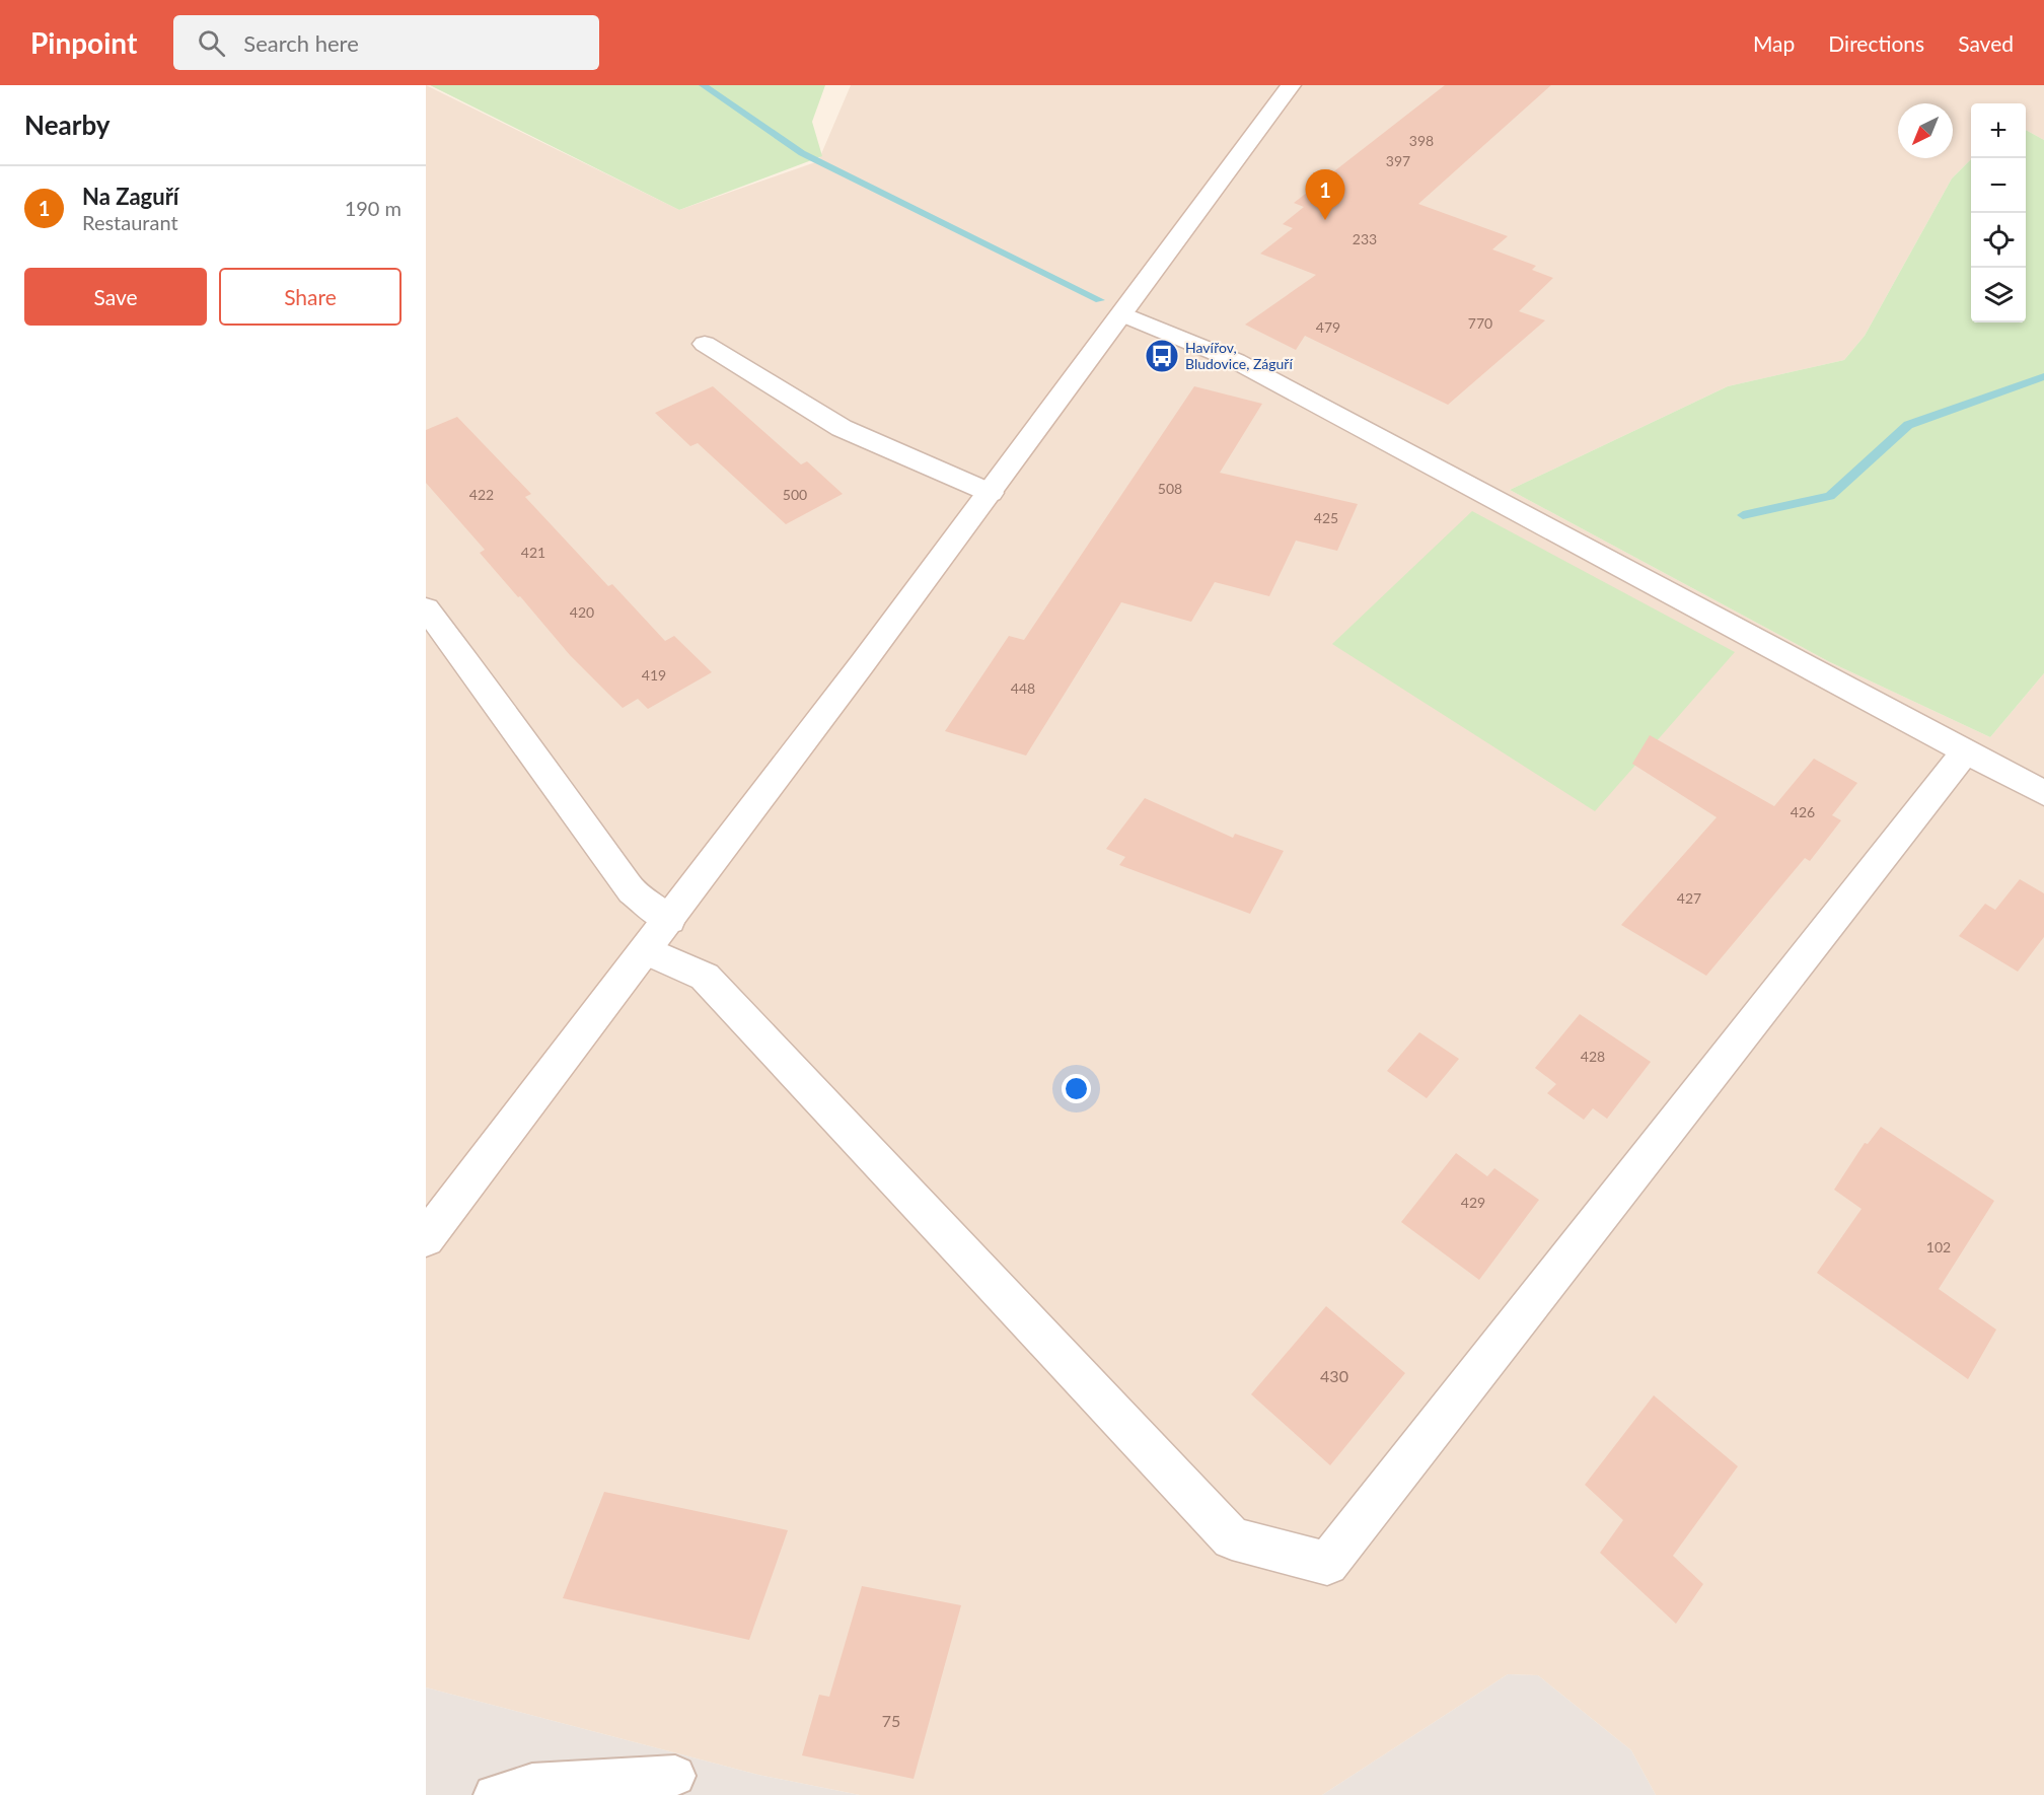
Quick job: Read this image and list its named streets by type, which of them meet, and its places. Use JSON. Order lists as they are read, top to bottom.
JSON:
{
  "places": {
    "bus stop": ["Havířov, Bludovice, Záguří"]
  },
  "house_numbers": [
    "398",
    "397",
    "233",
    "770",
    "479",
    "508",
    "422",
    "500",
    "425",
    "421",
    "420",
    "419",
    "448",
    "426",
    "427",
    "428",
    "429",
    "102",
    "430",
    "75"
  ],
  "north": "bottom left",
  "page": {
    "header": "Pinpoint",
    "search": "Search here",
    "nav": ["Map", "Directions", "Saved"],
    "heading": "Nearby",
    "map_buttons": ["+", "−"],
    "list": [
      {
        "mark": "1",
        "name": "Na Zaguří",
        "note": "Restaurant",
        "value": "190 m"
      }
    ],
    "pins": "1",
    "buttons": ["Save", "Share"]
  }
}
